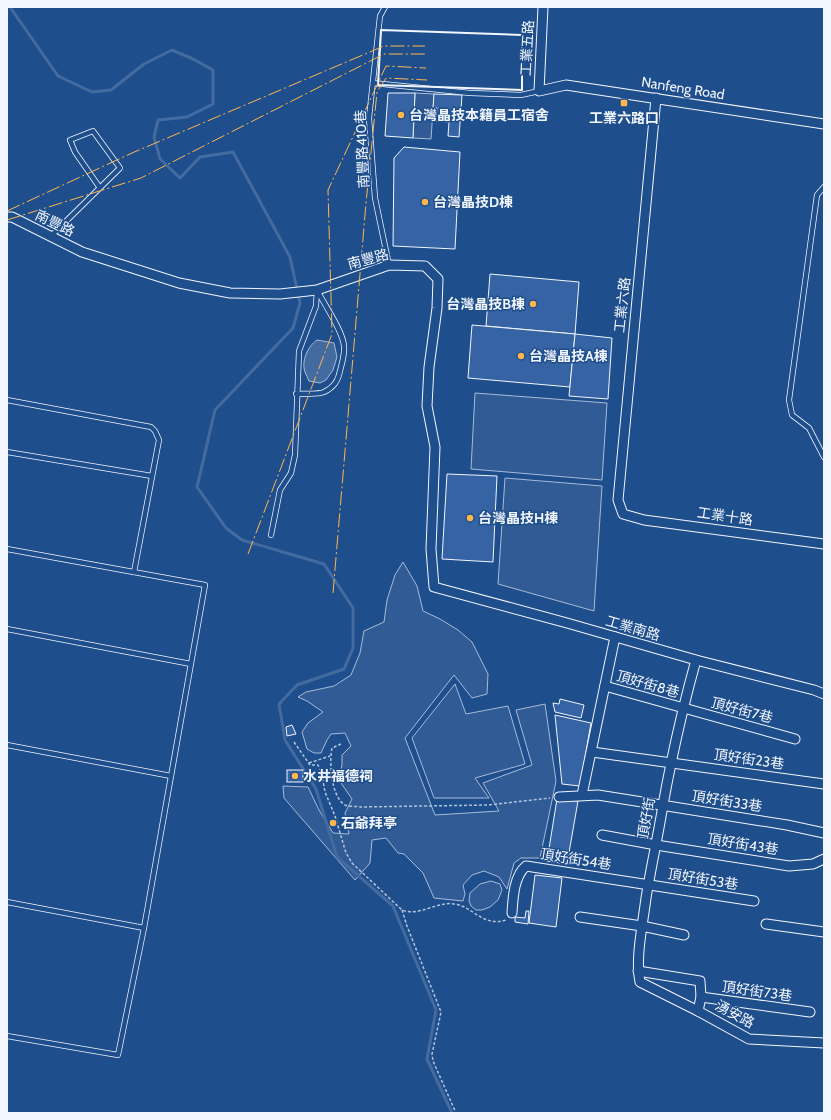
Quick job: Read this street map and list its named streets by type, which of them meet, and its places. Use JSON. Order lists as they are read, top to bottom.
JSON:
{
  "streets": {
    "street": [
      "工業五路",
      "Nanfeng Road",
      "南豐路",
      "工業六路",
      "工業十路",
      "工業南路",
      "頂好街8巷",
      "頂好街7巷",
      "頂好街23巷",
      "頂好街33巷",
      "頂好街",
      "頂好街43巷",
      "頂好街54巷",
      "頂好街53巷",
      "頂好街73巷",
      "湧安路"
    ],
    "lane": ["南豐路410巷"]
  },
  "crossings": [
    ["工業五路", "Nanfeng Road"],
    ["Nanfeng Road", "工業六路"],
    ["南豐路410巷", "南豐路"],
    ["南豐路", "工業南路"],
    ["工業六路", "工業十路"],
    ["工業南路", "頂好街"],
    ["頂好街8巷", "頂好街7巷"],
    ["頂好街8巷", "頂好街"],
    ["頂好街7巷", "頂好街"],
    ["頂好街23巷", "頂好街"],
    ["頂好街33巷", "頂好街"],
    ["頂好街", "頂好街43巷"],
    ["頂好街", "頂好街54巷"],
    ["頂好街", "頂好街53巷"],
    ["頂好街", "頂好街73巷"],
    ["頂好街", "湧安路"],
    ["頂好街54巷", "頂好街53巷"],
    ["頂好街73巷", "湧安路"]
  ],
  "places": {
    "transit": ["工業六路口"],
    "other": [
      "台灣晶技本籍員工宿舍",
      "台灣晶技D棟",
      "台灣晶技B棟",
      "台灣晶技A棟",
      "台灣晶技H棟",
      "水井福德祠",
      "石爺拜亭"
    ]
  }
}
